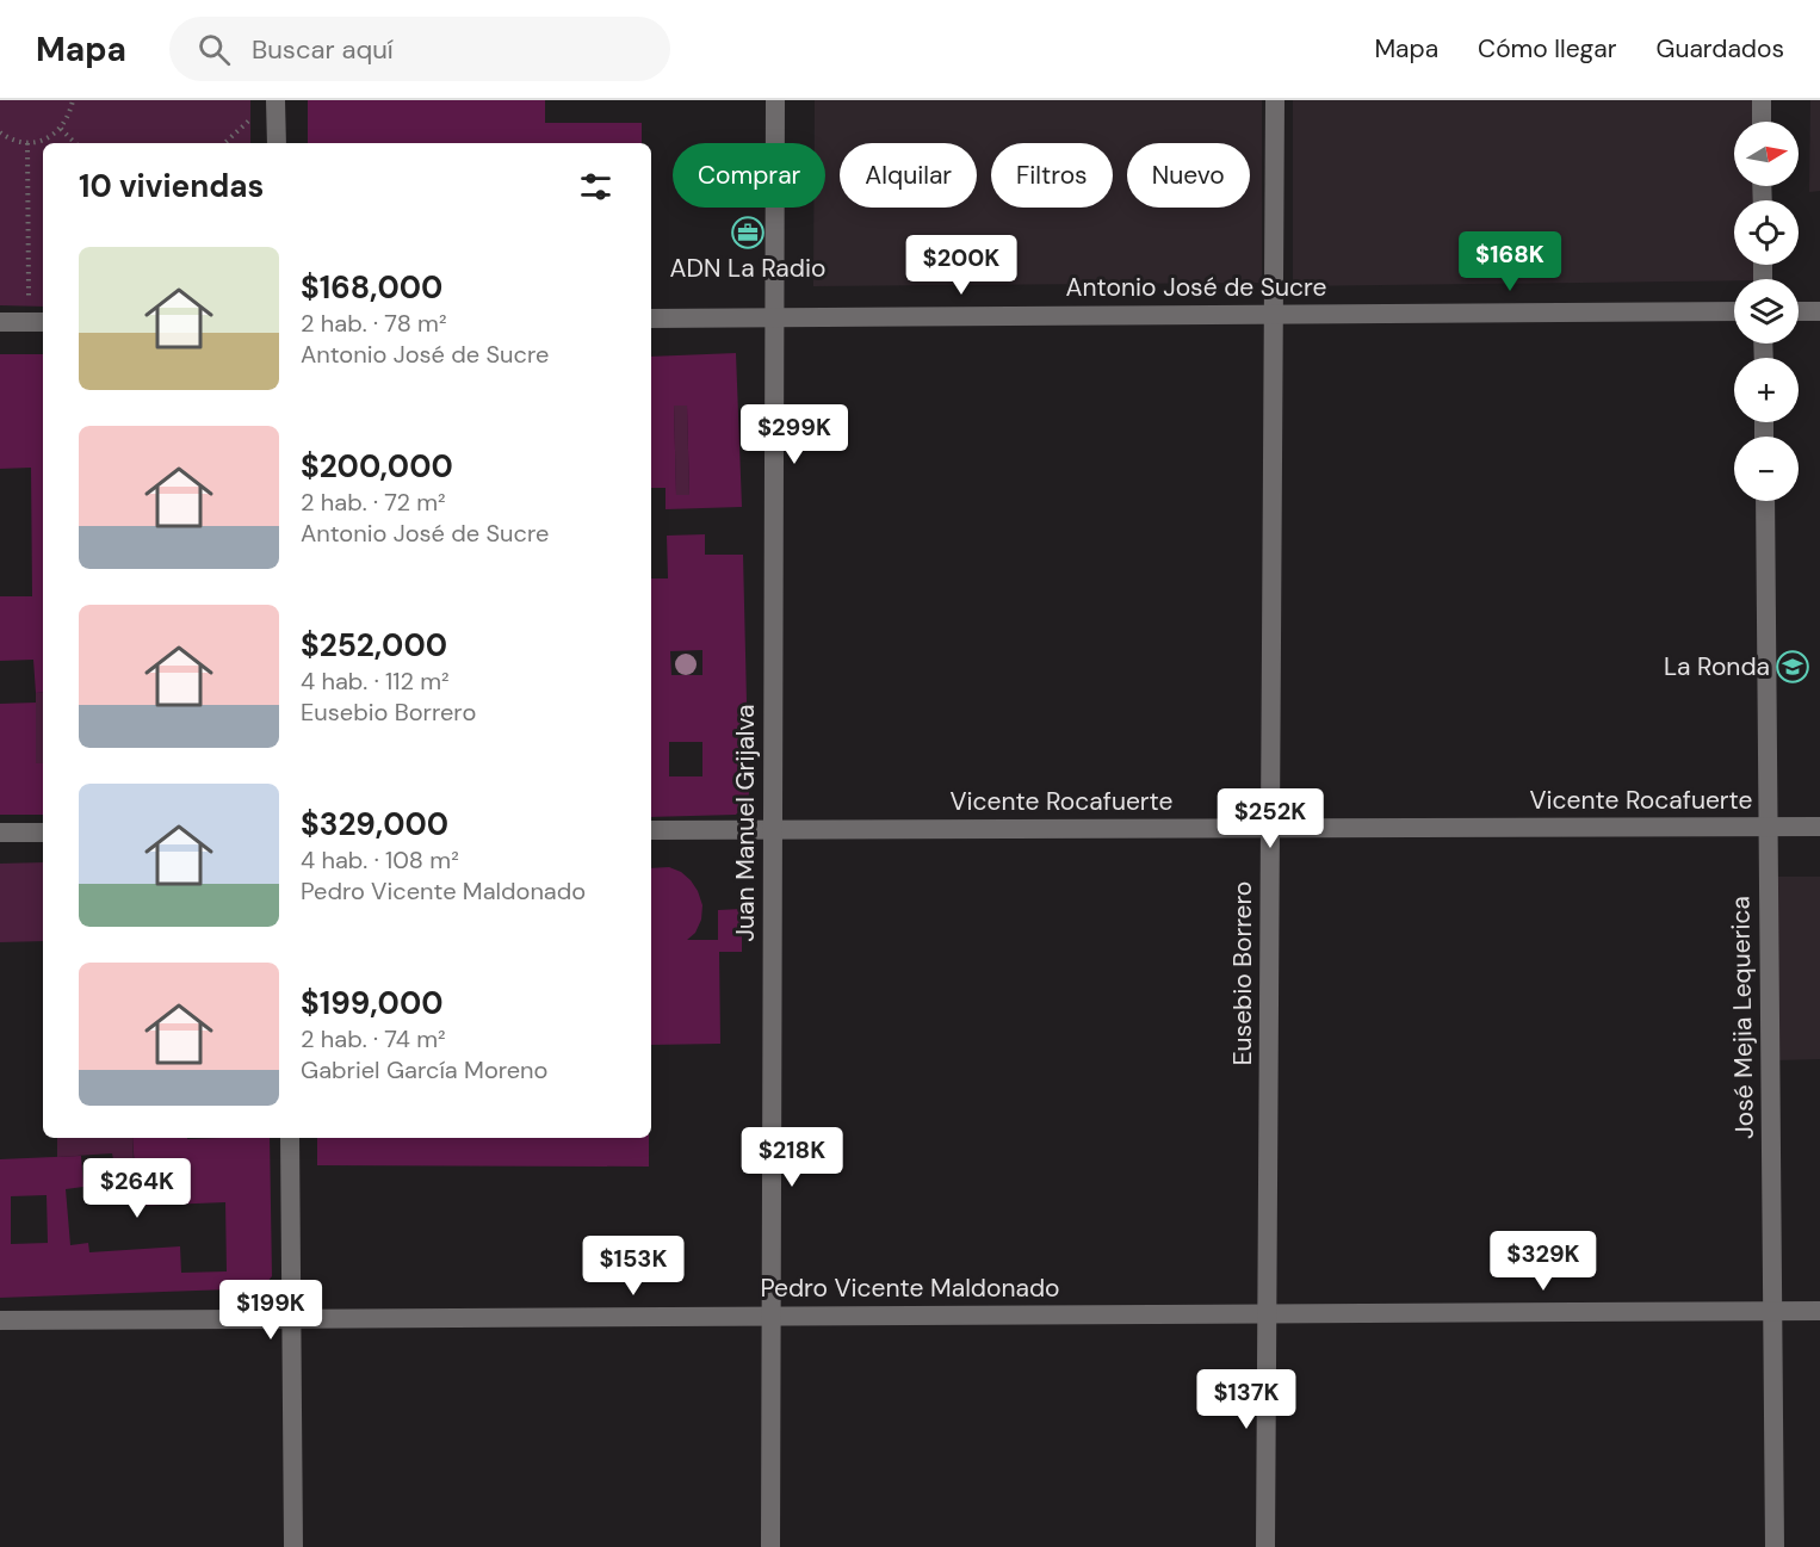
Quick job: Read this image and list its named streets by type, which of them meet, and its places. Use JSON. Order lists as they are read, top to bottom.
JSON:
{
  "streets": {
    "street": [
      "Antonio José de Sucre",
      "Vicente Rocafuerte",
      "Juan Manuel Grijalva",
      "Eusebio Borrero",
      "José Mejia Lequerica",
      "Pedro Vicente Maldonado"
    ]
  },
  "crossings": [
    ["Antonio José de Sucre", "Juan Manuel Grijalva"],
    ["Antonio José de Sucre", "Eusebio Borrero"],
    ["Vicente Rocafuerte", "Juan Manuel Grijalva"],
    ["Vicente Rocafuerte", "Eusebio Borrero"],
    ["Vicente Rocafuerte", "José Mejia Lequerica"],
    ["Juan Manuel Grijalva", "Pedro Vicente Maldonado"],
    ["Eusebio Borrero", "Pedro Vicente Maldonado"],
    ["José Mejia Lequerica", "Pedro Vicente Maldonado"]
  ],
  "places": {
    "office": ["ADN La Radio"],
    "school or university": ["La Ronda"]
  },
  "north": "right",
  "page": {
    "header": "Mapa",
    "search": "Buscar aquí",
    "nav": ["Mapa", "Cómo llegar", "Guardados"],
    "map_buttons": ["+", "−"],
    "chip": [
      "Comprar",
      "Alquilar",
      "Filtros",
      "Nuevo"
    ],
    "heading": "10 viviendas",
    "list": [
      {
        "name": "$168,000",
        "note": "2 hab. · 78 m² · Antonio José de Sucre"
      },
      {
        "name": "$200,000",
        "note": "2 hab. · 72 m² · Antonio José de Sucre"
      },
      {
        "name": "$252,000",
        "note": "4 hab. · 112 m² · Eusebio Borrero"
      },
      {
        "name": "$329,000",
        "note": "4 hab. · 108 m² · Pedro Vicente Maldonado"
      },
      {
        "name": "$199,000",
        "note": "2 hab. · 74 m² · Gabriel García Moreno"
      }
    ],
    "price": [
      "$168K",
      "$200K",
      "$299K",
      "$252K",
      "$218K",
      "$264K",
      "$329K",
      "$153K",
      "$199K",
      "$137K"
    ]
  }
}
